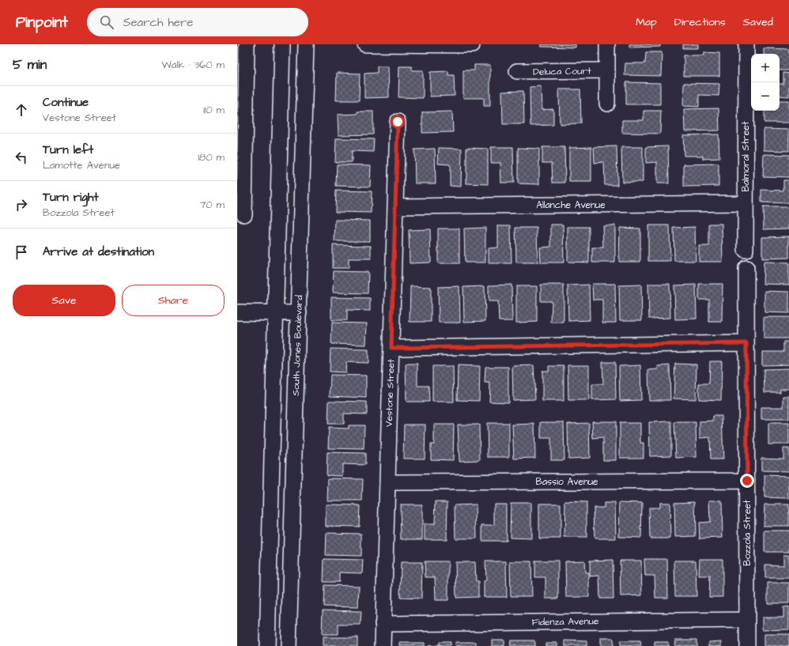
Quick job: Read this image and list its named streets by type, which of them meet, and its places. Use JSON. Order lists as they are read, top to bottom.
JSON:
{
  "streets": {
    "street": [
      "Deluca Court",
      "Balmoral Street",
      "Allanche Avenue",
      "South Jones Boulevard",
      "Vestone Street",
      "Bassio Avenue",
      "Bozzola Street",
      "Fidenza Avenue"
    ]
  },
  "crossings": [
    ["Balmoral Street", "Allanche Avenue"],
    ["Allanche Avenue", "Vestone Street"],
    ["Vestone Street", "Bassio Avenue"],
    ["Vestone Street", "Fidenza Avenue"],
    ["Bassio Avenue", "Bozzola Street"],
    ["Bozzola Street", "Fidenza Avenue"]
  ],
  "page": {
    "header": "Pinpoint",
    "search": "Search here",
    "nav": ["Map", "Directions", "Saved"],
    "heading": ["5 min", "Walk · 360 m"],
    "map_buttons": ["+", "−"],
    "list": [
      ["Continue", "Vestone Street", "110 m"],
      ["Turn left", "Lamotte Avenue", "180 m"],
      ["Turn right", "Bozzola Street", "70 m"],
      "Arrive at destination"
    ],
    "buttons": ["Save", "Share"]
  }
}
